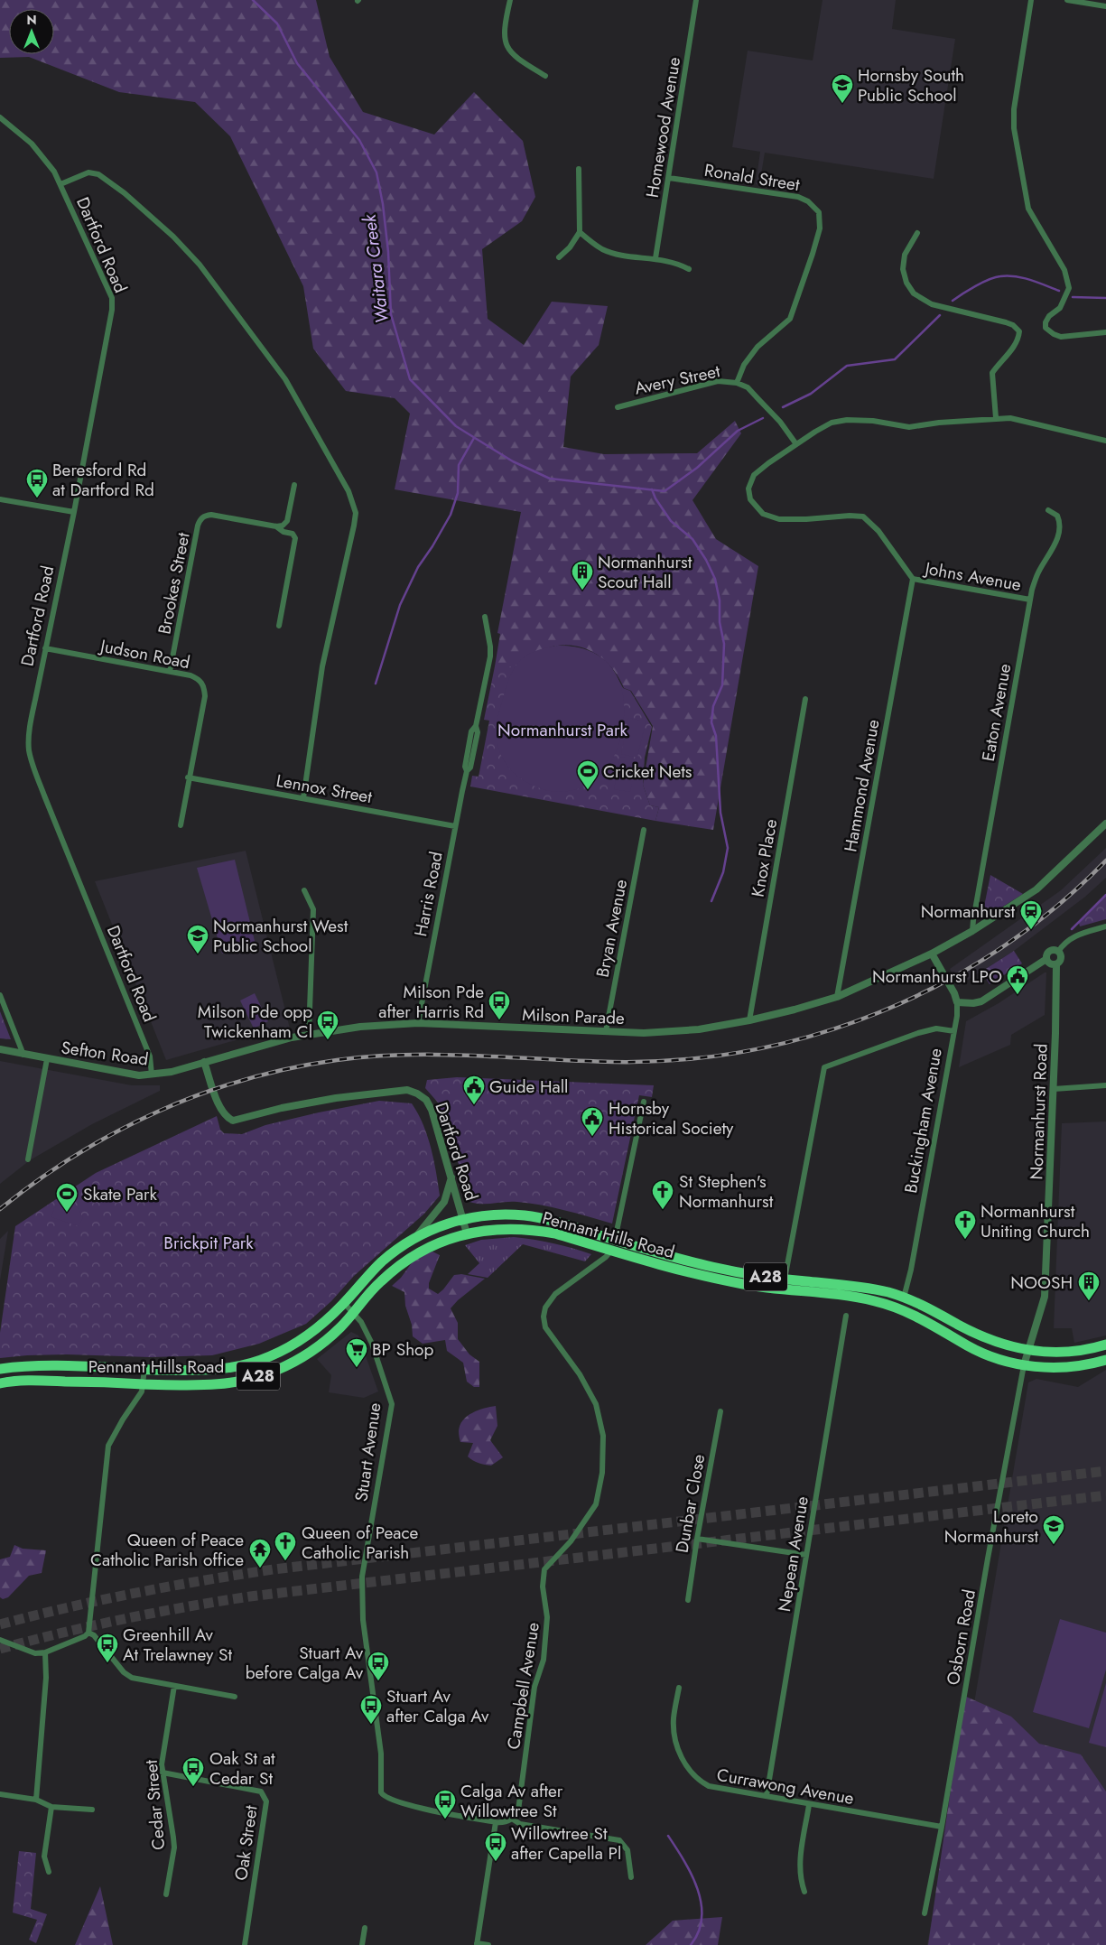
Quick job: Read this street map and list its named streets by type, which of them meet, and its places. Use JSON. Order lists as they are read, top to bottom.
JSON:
{
  "streets": {
    "highway": ["Pennant Hills Road", "A28"],
    "street": [
      "Homewood Avenue",
      "Ronald Street",
      "Dartford Road",
      "Avery Street",
      "Johns Avenue",
      "Brookes Street",
      "Judson Road",
      "Eaton Avenue",
      "Hammond Avenue",
      "Lennox Street",
      "Knox Place",
      "Harris Road",
      "Bryan Avenue",
      "Milson Parade",
      "Sefton Road",
      "Normanhurst Road",
      "Buckingham Avenue",
      "Stuart Avenue",
      "Dunbar Close",
      "Nepean Avenue",
      "Osborn Road",
      "Campbell Avenue",
      "Currawong Avenue",
      "Cedar Street",
      "Oak Street"
    ]
  },
  "crossings": [
    ["Homewood Avenue", "Ronald Street"],
    ["Ronald Street", "Avery Street"],
    ["Dartford Road", "Judson Road"],
    ["Dartford Road", "Lennox Street"],
    ["Dartford Road", "Milson Parade"],
    ["Dartford Road", "Sefton Road"],
    ["Dartford Road", "Pennant Hills Road"],
    ["Johns Avenue", "Eaton Avenue"],
    ["Johns Avenue", "Hammond Avenue"],
    ["Brookes Street", "Judson Road"],
    ["Judson Road", "Lennox Street"],
    ["Eaton Avenue", "Milson Parade"],
    ["Hammond Avenue", "Milson Parade"],
    ["Lennox Street", "Harris Road"],
    ["Knox Place", "Milson Parade"],
    ["Harris Road", "Milson Parade"],
    ["Bryan Avenue", "Milson Parade"],
    ["Milson Parade", "Sefton Road"],
    ["Milson Parade", "Buckingham Avenue"],
    ["Normanhurst Road", "Pennant Hills Road"],
    ["Normanhurst Road", "Osborn Road"],
    ["Buckingham Avenue", "Pennant Hills Road"],
    ["Pennant Hills Road", "Stuart Avenue"],
    ["Pennant Hills Road", "Osborn Road"],
    ["Pennant Hills Road", "Campbell Avenue"],
    ["Nepean Avenue", "Currawong Avenue"],
    ["Osborn Road", "Currawong Avenue"],
    ["Cedar Street", "Oak Street"]
  ],
  "water": ["Waitara Creek"],
  "parks": ["Normanhurst Park", "Brickpit Park"],
  "places": {
    "school or university": ["Hornsby South Public School", "Normanhurst West Public School", "Loreto Normanhurst"],
    "bus stop": [
      "Beresford Rd at Dartford Rd",
      "Milson Pde after Harris Rd",
      "Milson Pde opp Twickenham Cl",
      "Greenhill Av At Trelawney St",
      "Stuart Av before Calga Av",
      "Stuart Av after Calga Av",
      "Oak St at Cedar St",
      "Calga Av after Willowtree St",
      "Willowtree St after Capella Pl"
    ],
    "building": ["Normanhurst Scout Hall", "NOOSH"],
    "sports": ["Cricket Nets", "Skate Park"],
    "station": ["Normanhurst"],
    "public building": ["Normanhurst LPO", "Guide Hall", "Hornsby Historical Society"],
    "church": ["St Stephen's Normanhurst", "Normanhurst Uniting Church", "Queen of Peace Catholic Parish"],
    "supermarket": ["BP Shop"],
    "temple": ["Queen of Peace Catholic Parish office"]
  },
  "north": "top"
}
